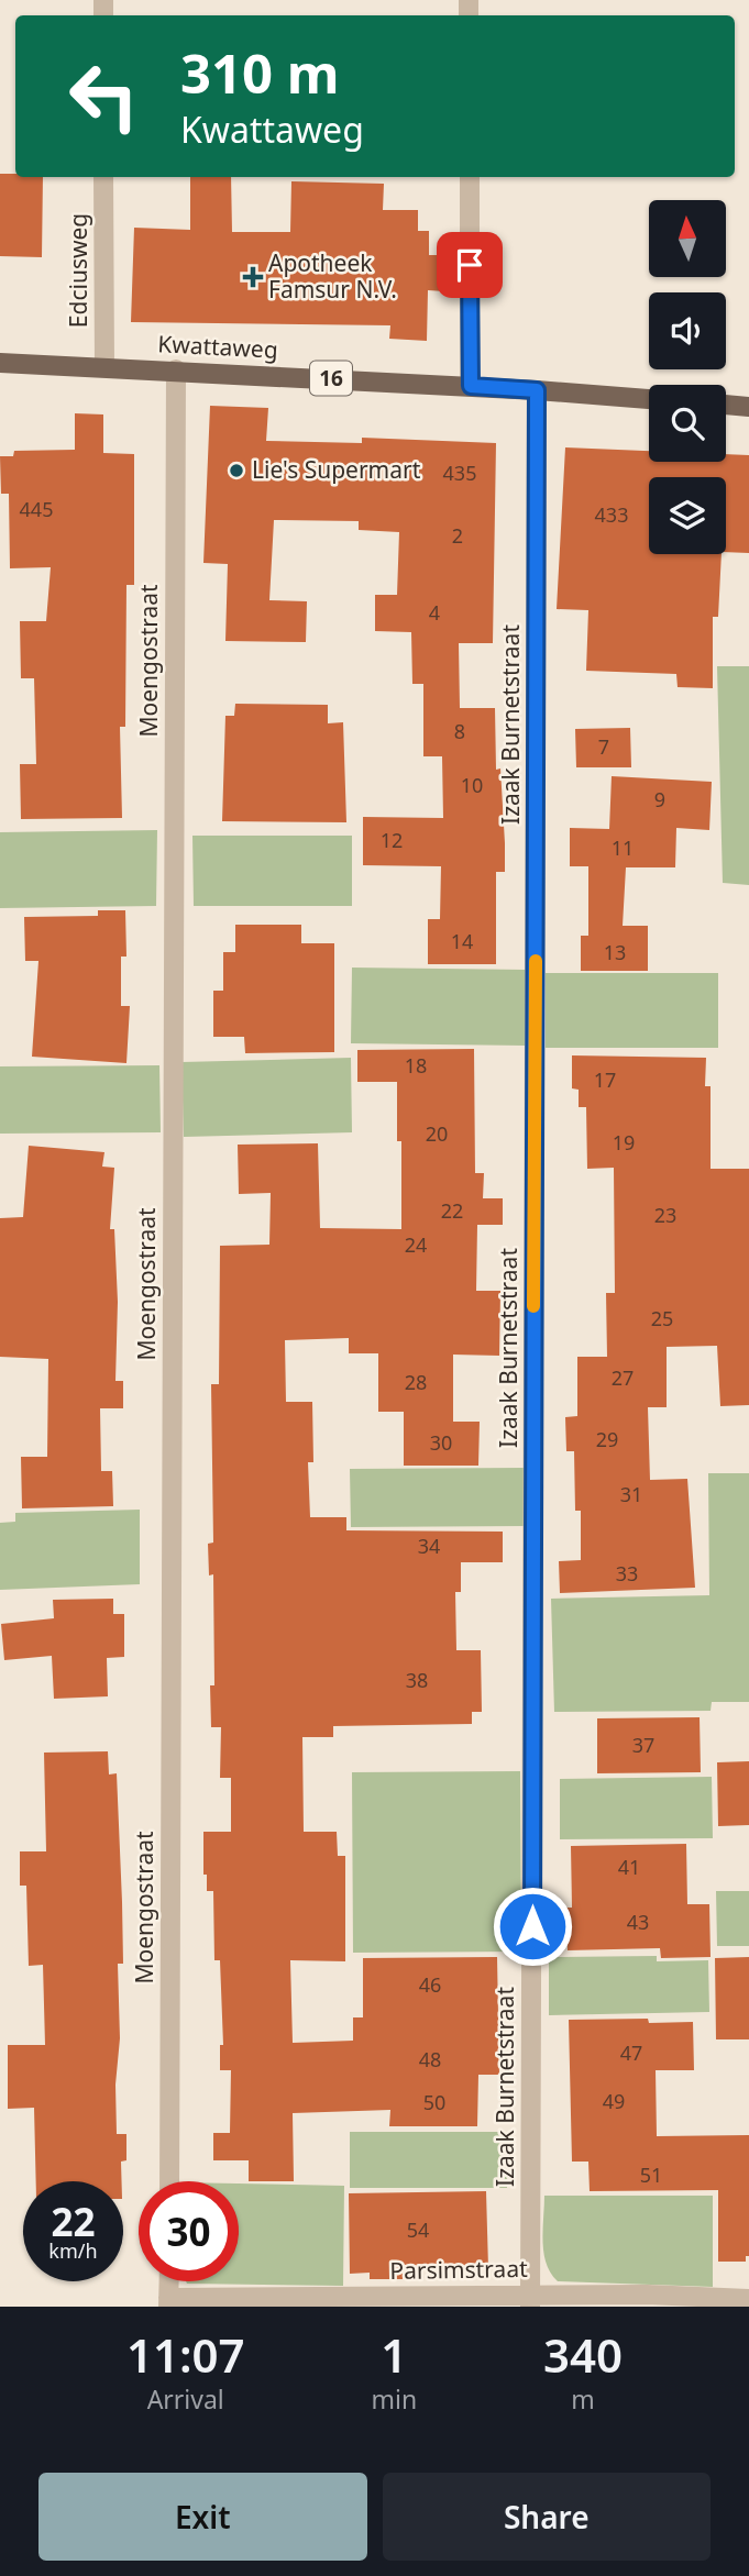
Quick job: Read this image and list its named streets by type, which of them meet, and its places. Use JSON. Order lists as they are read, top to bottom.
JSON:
{
  "streets": {
    "main road": ["Kwattaweg", "16"],
    "street": [
      "Edciusweg",
      "Moengostraat",
      "Izaak Burnetstraat",
      "Parsimstraat"
    ]
  },
  "crossings": [
    ["Edciusweg", "Kwattaweg"],
    ["Kwattaweg", "Moengostraat"],
    ["Kwattaweg", "Izaak Burnetstraat"],
    ["Izaak Burnetstraat", "Parsimstraat"]
  ],
  "places": {
    "health": ["Apotheek Famsur N.V."],
    "other": ["Lie's Supermart"]
  },
  "house_numbers": [
    "435",
    "445",
    "433",
    "2",
    "4",
    "8",
    "7",
    "10",
    "9",
    "12",
    "11",
    "14",
    "13",
    "18",
    "17",
    "20",
    "19",
    "22",
    "23",
    "24",
    "25",
    "27",
    "28",
    "29",
    "30",
    "31",
    "34",
    "33",
    "38",
    "37",
    "41",
    "43",
    "46",
    "47",
    "48",
    "49",
    "50",
    "51",
    "54"
  ],
  "north": "top",
  "page": {
    "turn": ["310 m", "Kwattaweg"],
    "speed": "22 km/h",
    "limit": "30",
    "eta": [
      "11:07",
      "Arrival",
      "1",
      "min",
      "340",
      "m"
    ],
    "buttons": ["Exit", "Share"]
  }
}
